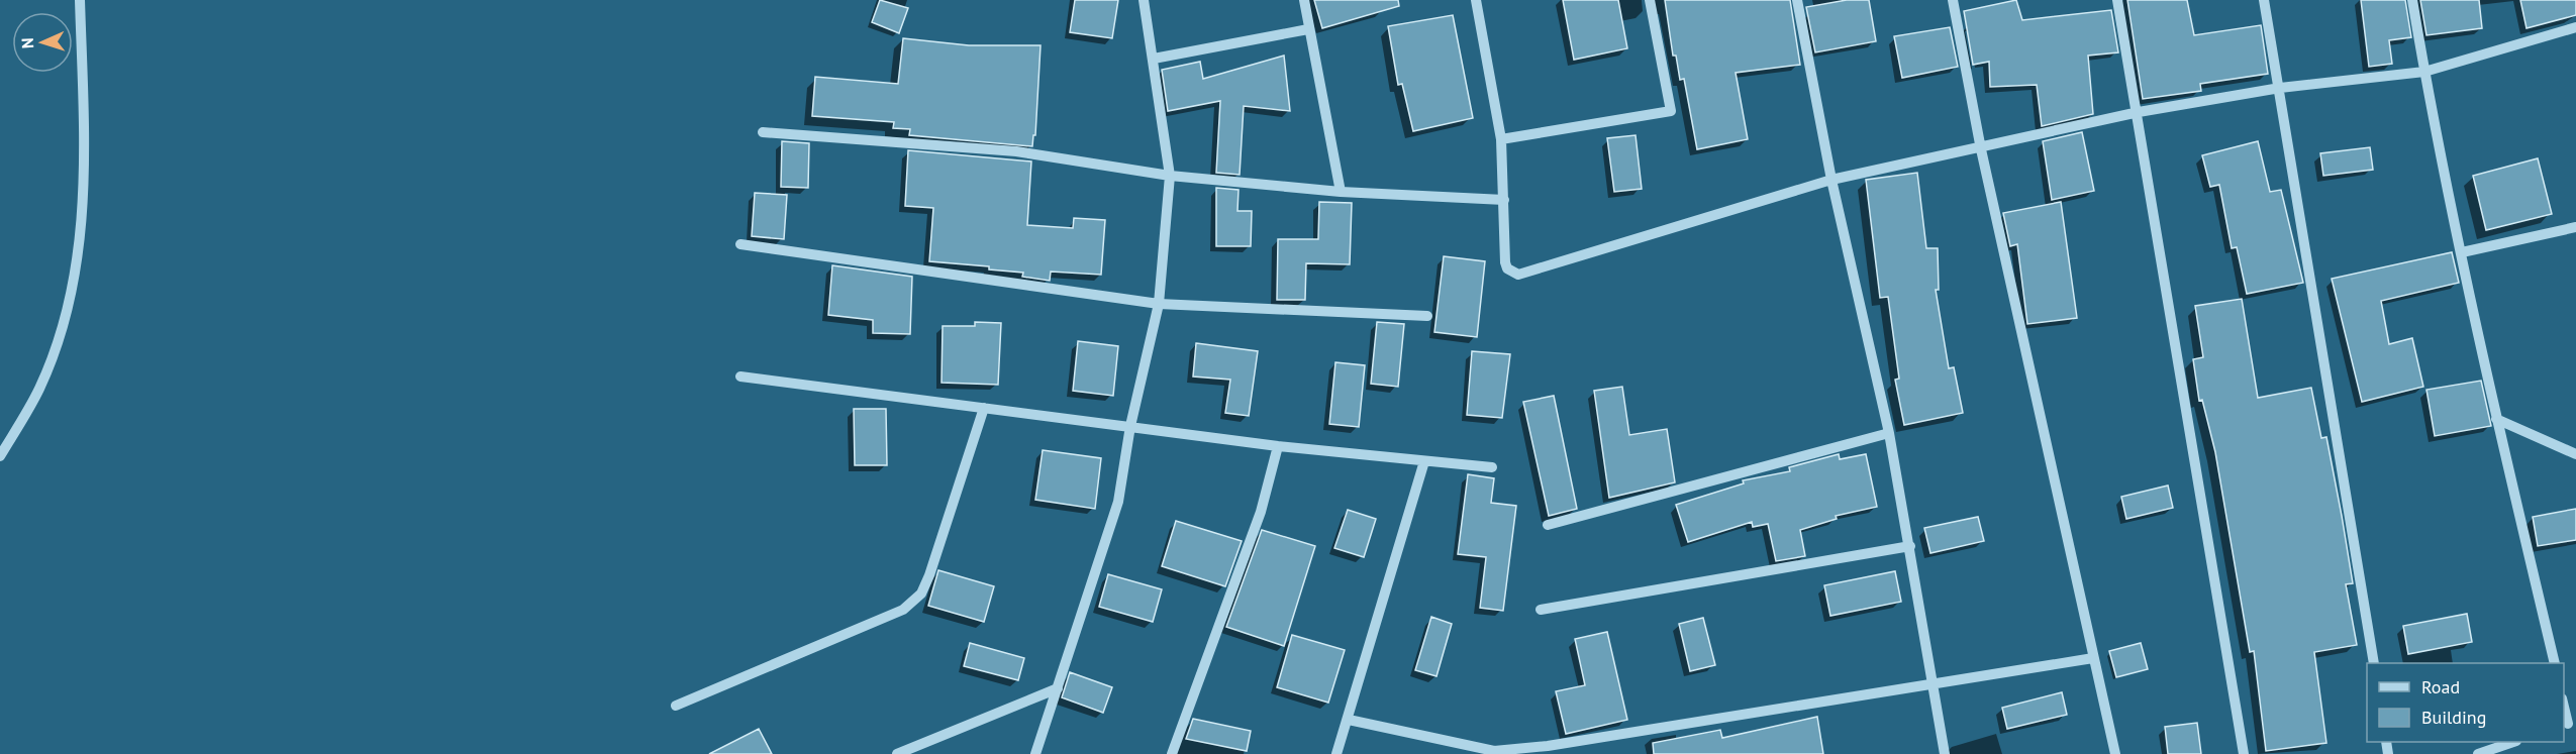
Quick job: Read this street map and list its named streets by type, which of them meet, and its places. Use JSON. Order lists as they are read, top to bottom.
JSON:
{
  "legend": ["Road", "Building"],
  "north": "left"
}
